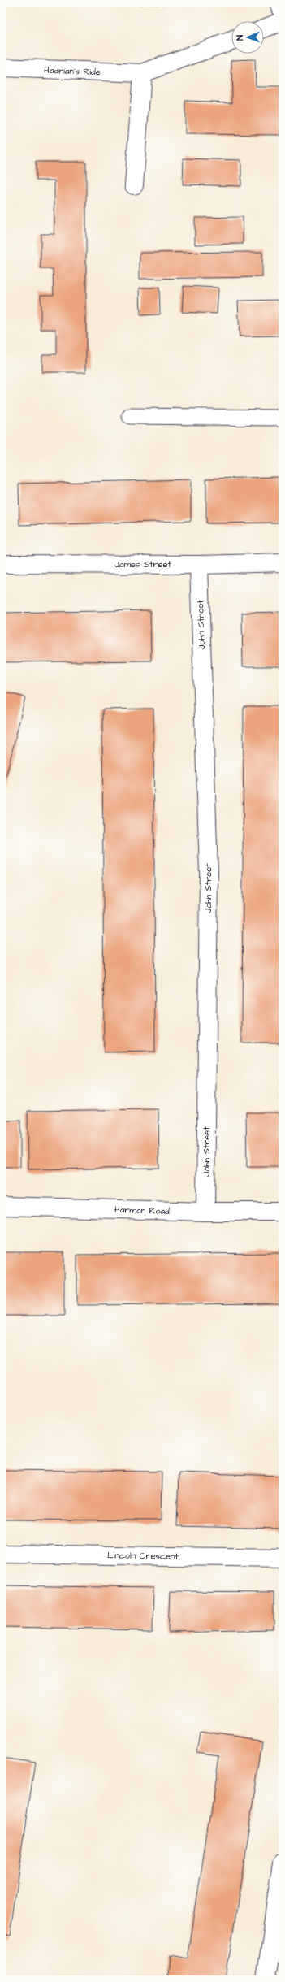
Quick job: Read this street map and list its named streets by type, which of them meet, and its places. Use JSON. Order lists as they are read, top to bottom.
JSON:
{
  "streets": {
    "street": [
      "Hadrian's Ride",
      "James Street",
      "John Street",
      "Harman Road",
      "Lincoln Crescent"
    ]
  },
  "crossings": [
    ["James Street", "John Street"],
    ["John Street", "Harman Road"]
  ],
  "north": "left"
}
